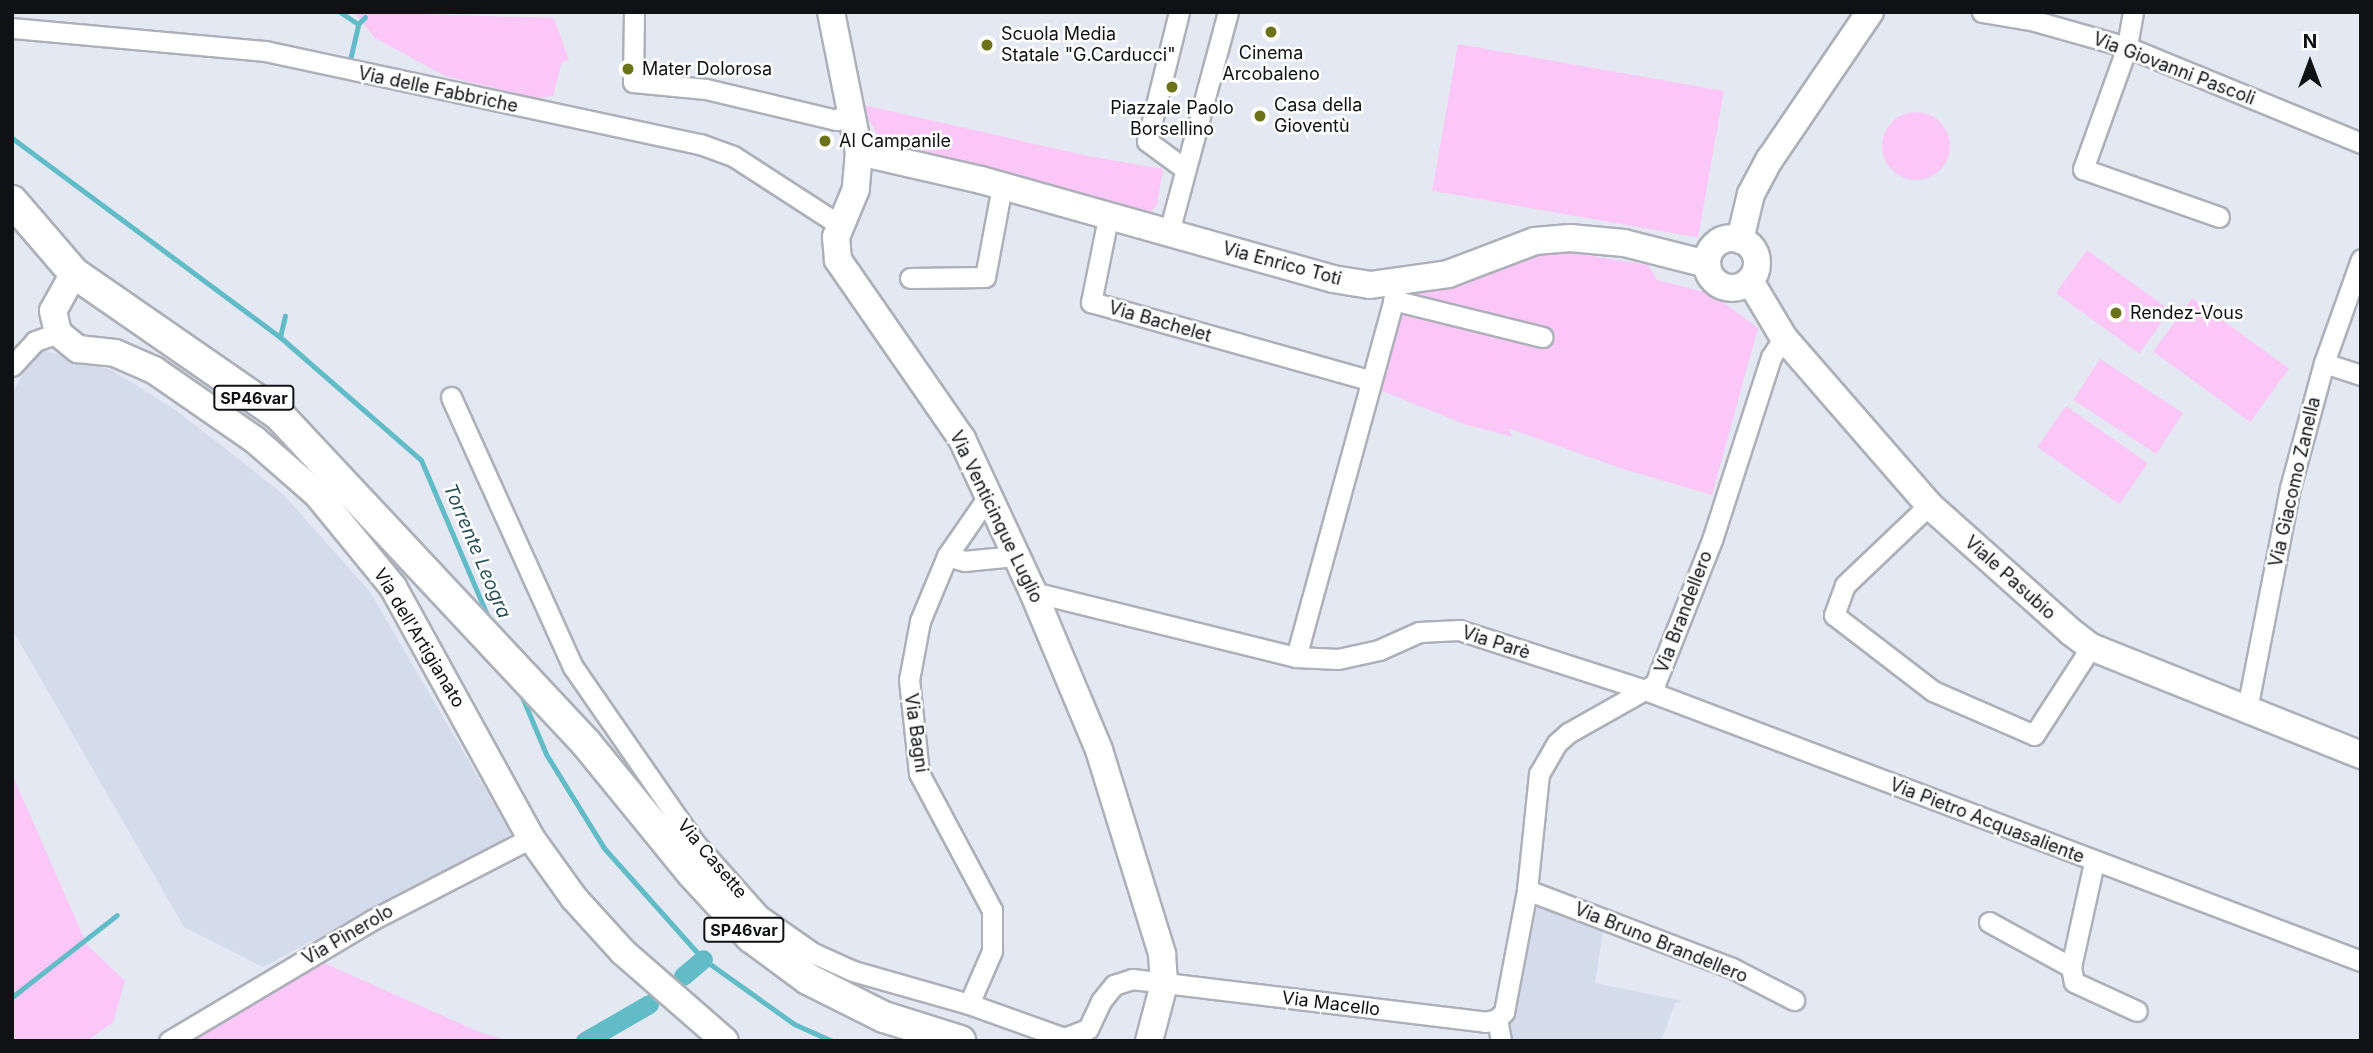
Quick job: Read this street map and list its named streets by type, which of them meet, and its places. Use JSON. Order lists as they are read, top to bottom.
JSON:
{
  "streets": {
    "main road": ["SP46var"],
    "street": [
      "Via Giovanni Pascoli",
      "Via delle Fabbriche",
      "Via Enrico Toti",
      "Via Bachelet",
      "Via Giacomo Zanella",
      "Via Venticinque Luglio",
      "Viale Pasubio",
      "Via Brandellero",
      "Via dell'Artigianato",
      "Via Parè",
      "Via Bagni",
      "Via Pietro Acquasaliente",
      "Via Casette",
      "Via Pinerolo",
      "Via Bruno Brandellero",
      "Via Macello"
    ]
  },
  "crossings": [
    ["Via delle Fabbriche", "Via Venticinque Luglio"],
    ["Via Enrico Toti", "Via Bachelet"],
    ["Via Enrico Toti", "Via Venticinque Luglio"],
    ["Via Enrico Toti", "Viale Pasubio"],
    ["Via Giacomo Zanella", "Viale Pasubio"],
    ["Via Venticinque Luglio", "Via Parè"],
    ["Via Venticinque Luglio", "Via Bagni"],
    ["Via Venticinque Luglio", "Via Casette"],
    ["Via Venticinque Luglio", "Via Macello"],
    ["Viale Pasubio", "Via Brandellero"],
    ["Via Brandellero", "Via Pietro Acquasaliente"],
    ["Via Brandellero", "Via Bruno Brandellero"],
    ["Via Brandellero", "Via Macello"],
    ["Via dell'Artigianato", "Via Pinerolo"],
    ["Via Parè", "Via Pietro Acquasaliente"],
    ["Via Bagni", "Via Casette"],
    ["Via Casette", "Via Macello"]
  ],
  "water": ["Torrente Leogra"],
  "places": [
    "Cinema Arcobaleno",
    "Scuola Media Statale \"G.Carducci\"",
    "Mater Dolorosa",
    "Piazzale Paolo Borsellino",
    "Casa della Gioventù",
    "Al Campanile",
    "Rendez-Vous"
  ],
  "north": "top"
}
